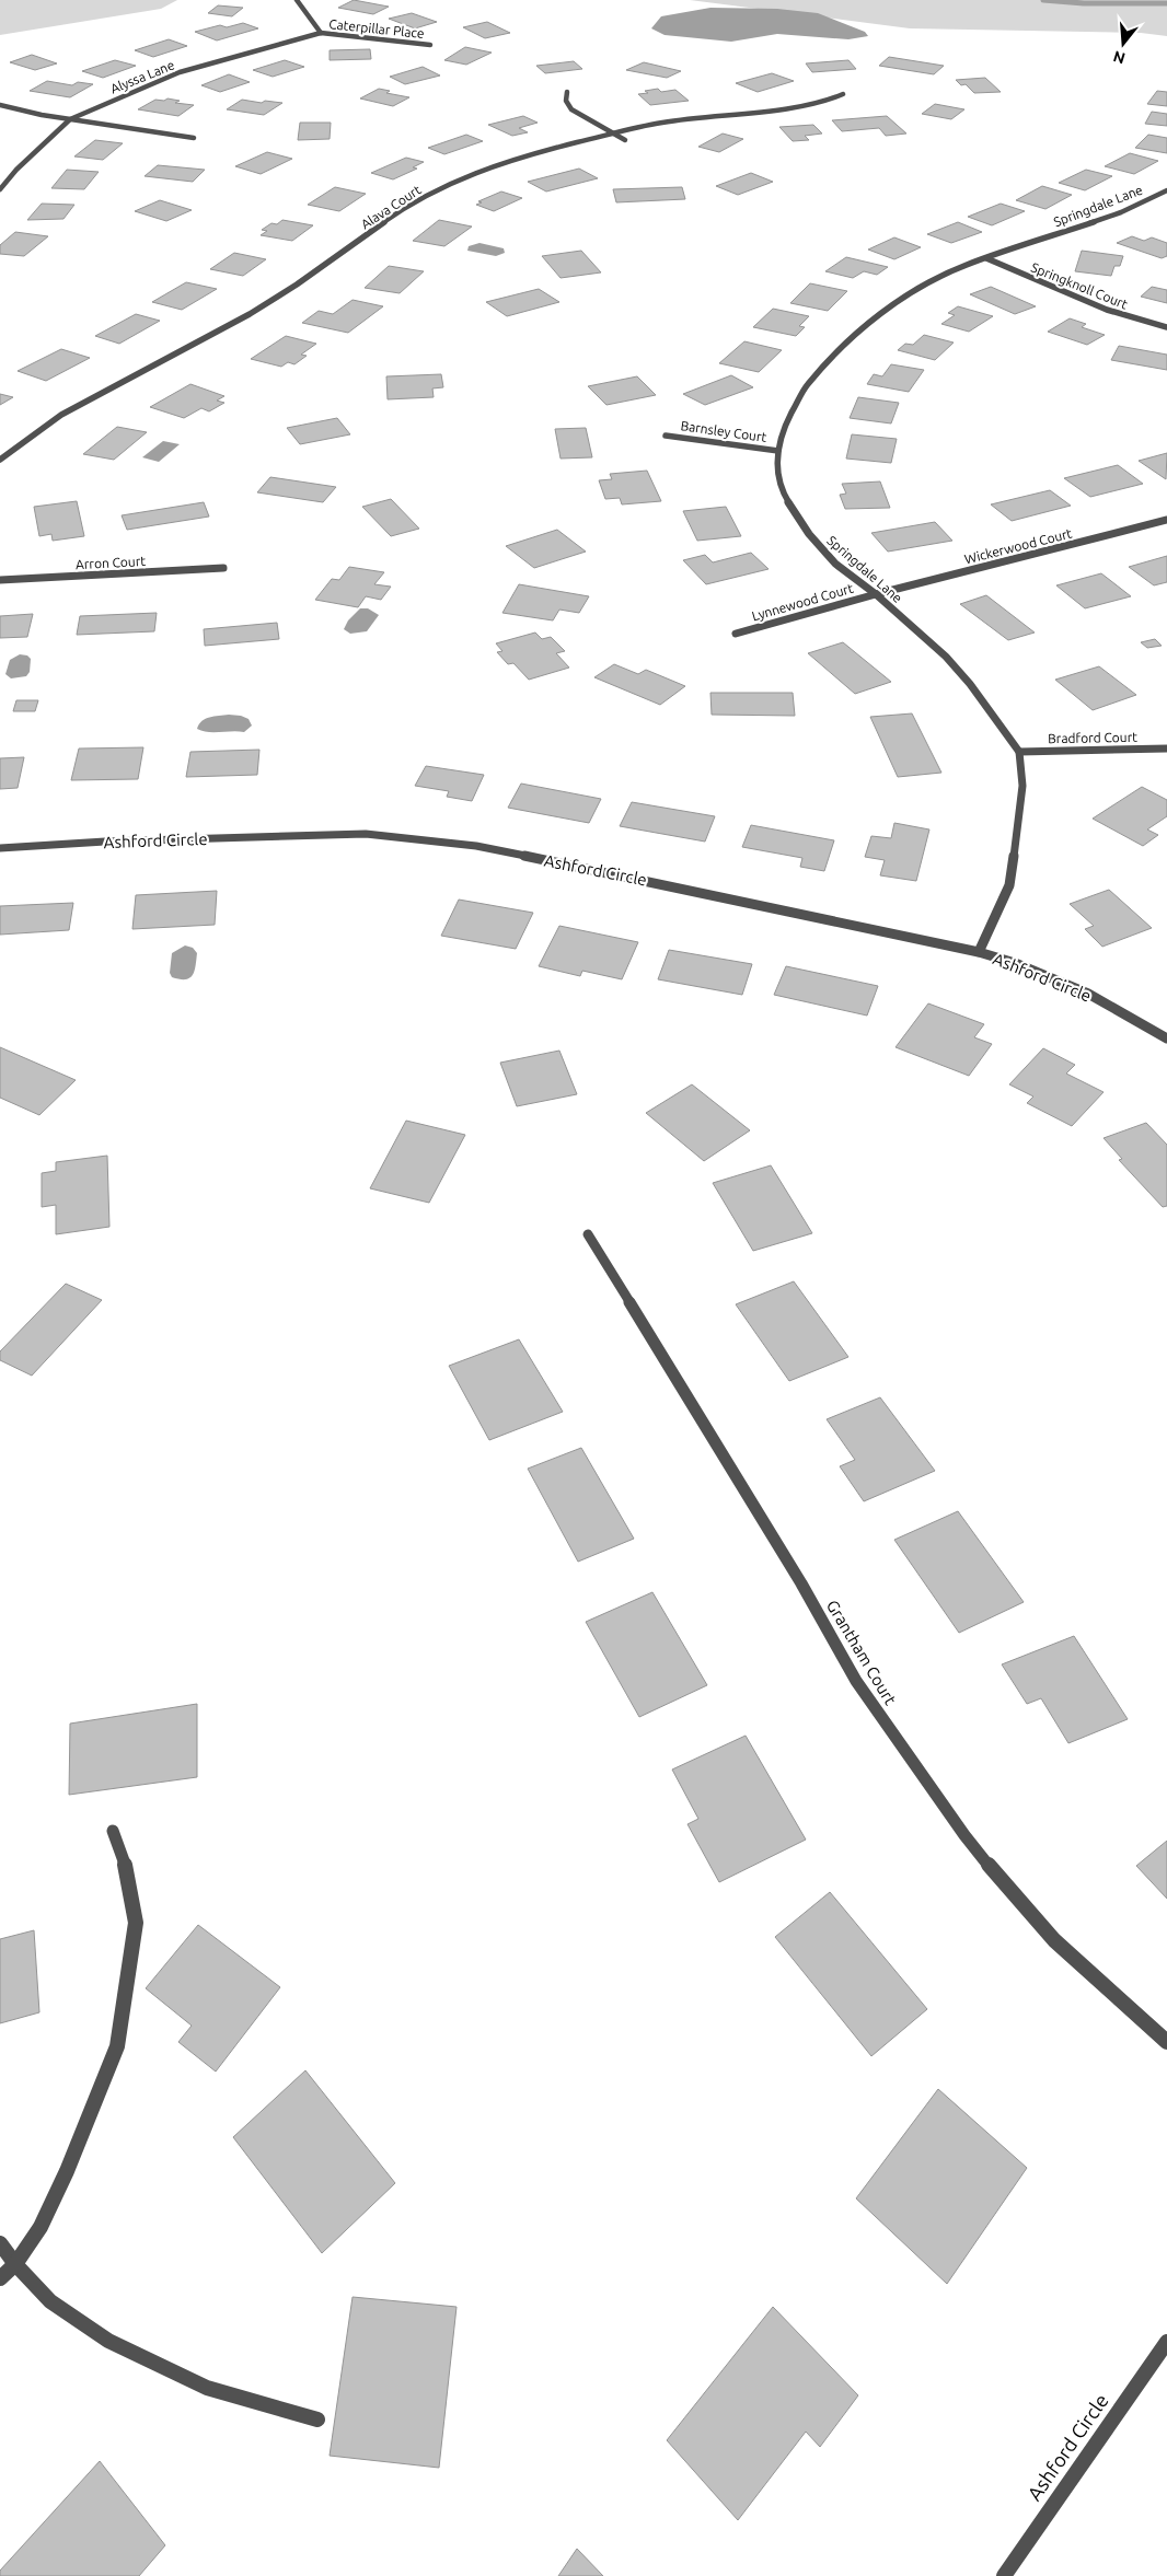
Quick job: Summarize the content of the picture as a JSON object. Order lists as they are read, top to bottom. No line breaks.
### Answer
{"streets":{"street":["Caterpillar Place","Alyssa Lane","Springdale Lane","Alava Court","Springknoll Court","Barnsley Court","Wickerwood Court","Arron Court","Lynnewood Court","Bradford Court","Ashford Circle","Grantham Court"]},"crossings":[["Caterpillar Place","Alyssa Lane"],["Springdale Lane","Springknoll Court"],["Springdale Lane","Barnsley Court"],["Springdale Lane","Wickerwood Court"],["Springdale Lane","Lynnewood Court"],["Springdale Lane","Bradford Court"],["Wickerwood Court","Lynnewood Court"]],"north":"bottom"}
